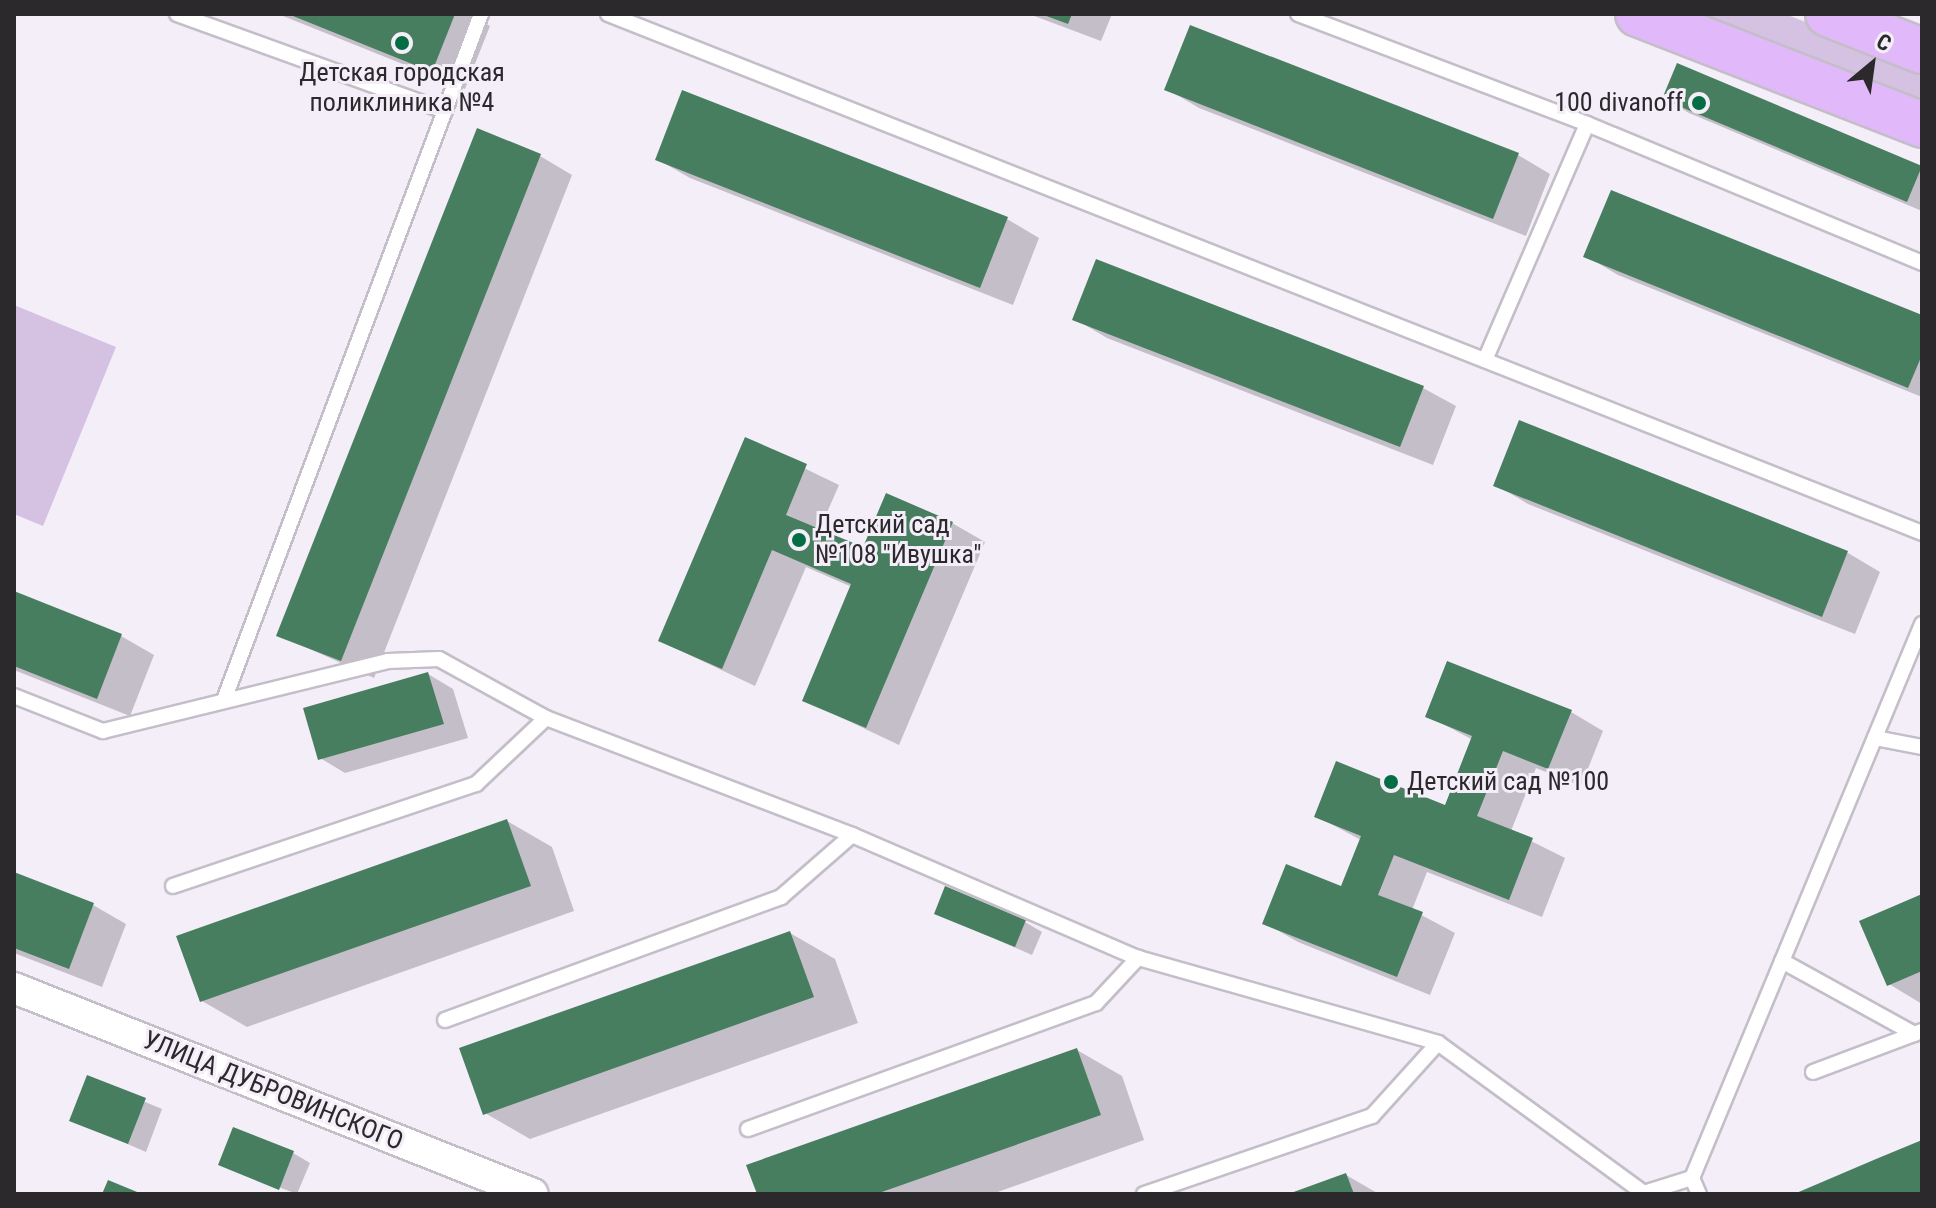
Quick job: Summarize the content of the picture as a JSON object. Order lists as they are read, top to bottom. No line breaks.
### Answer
{"streets":{"street":["УЛИЦА ДУБРОВИНСКОГО"]},"places":["Детская городская поликлиника №4","100 divanoff","Детский сад №108 \"Ивушка\"","Детский сад №100"],"north":"top right"}
